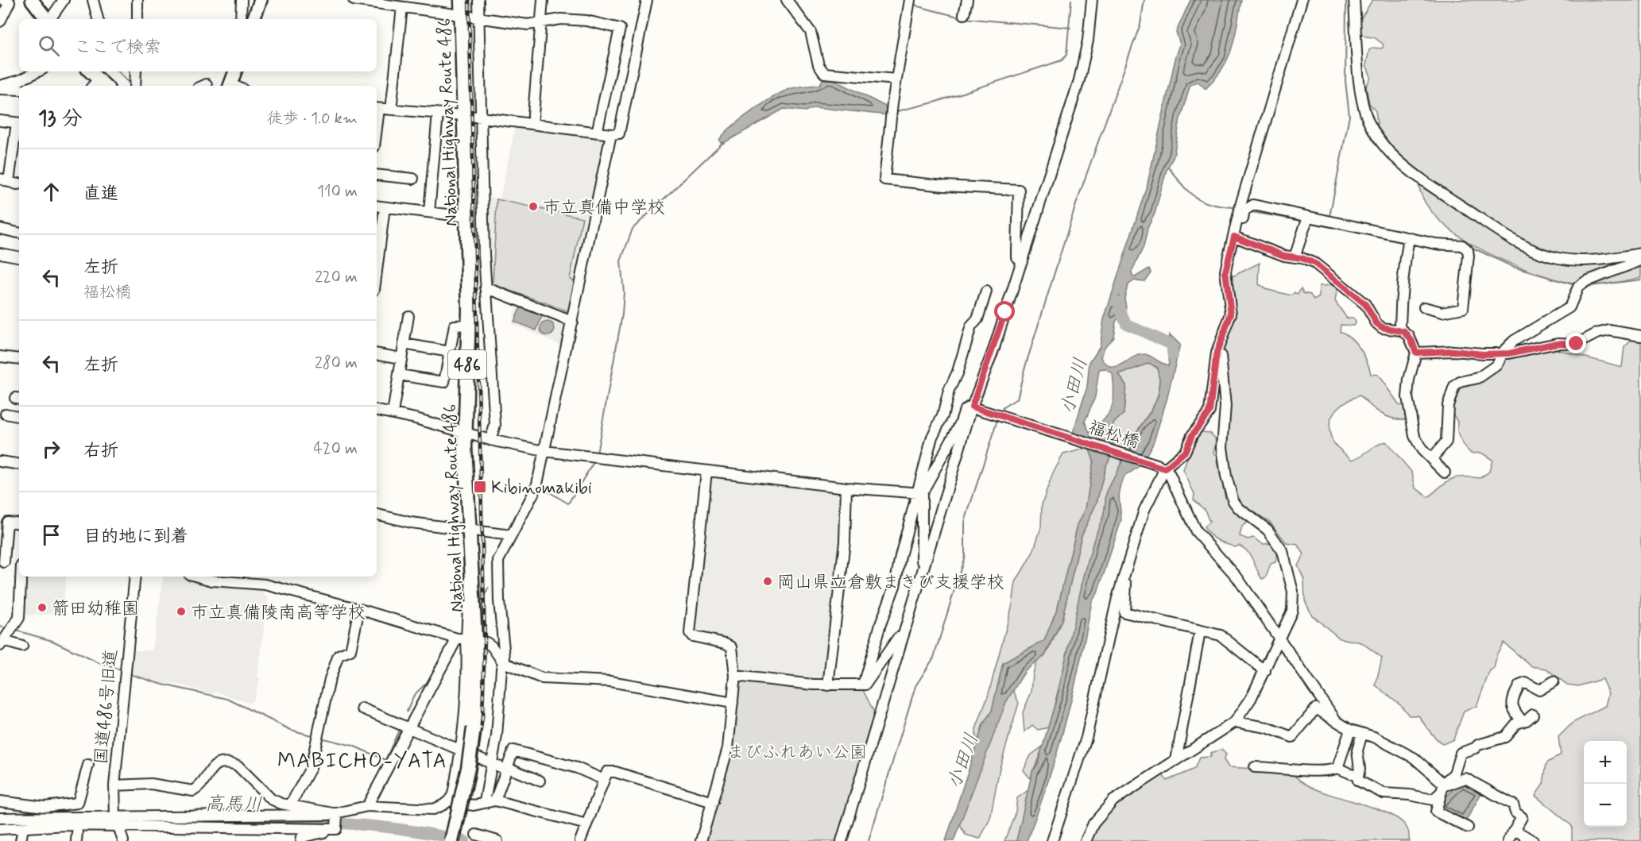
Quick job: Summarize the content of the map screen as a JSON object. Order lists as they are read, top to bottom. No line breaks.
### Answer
{"streets":{"highway":["National Highway Route 486","486"],"street":["福松橋","国道486号旧道"]},"districts":["MABICHO-YATA"],"water":["小田川","高馬川"],"parks":["まびふれあい公園"],"places":{"other":["市立真備中学校","岡山県立倉敷まきび支援学校","箭田幼稚園","市立真備陵南高等学校"],"transit":["Kibinomakibi"]},"page":{"search":"ここで検索","heading":["13 分","徒歩 · 1.0 km"],"list":[["直進","110 m"],["左折","福松橋","220 m"],["左折","280 m"],["右折","420 m"],"目的地に到着"],"map_buttons":["+","−"]}}
